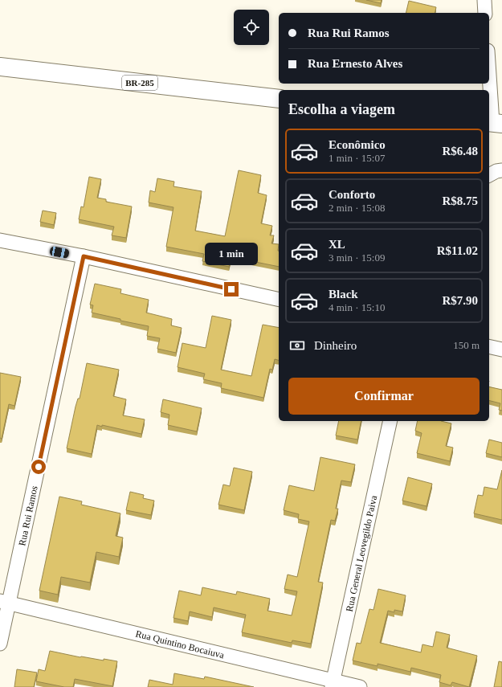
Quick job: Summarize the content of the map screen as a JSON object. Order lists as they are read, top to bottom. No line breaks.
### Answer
{"streets":{"highway":["BR-285"],"street":["Rua Rui Ramos","Rua General Leovegildo Paiva","Rua Quintino Bocaiuva"]},"crossings":[["Rua Rui Ramos","Rua Quintino Bocaiuva"],["Rua General Leovegildo Paiva","Rua Quintino Bocaiuva"]],"page":{"banner":["Rua Rui Ramos","Rua Ernesto Alves"],"heading":"Escolha a viagem","list":[{"name":"Econômico","note":"1 min · 15:07","value":"R$6.48"},{"name":"Conforto","note":"2 min · 15:08","value":"R$8.75"},{"name":"XL","note":"3 min · 15:09","value":"R$11.02"},{"name":"Black","note":"4 min · 15:10","value":"R$7.90"}],"bubble":"1 min","pay":["Dinheiro","150 m"],"buttons":"Confirmar"}}
